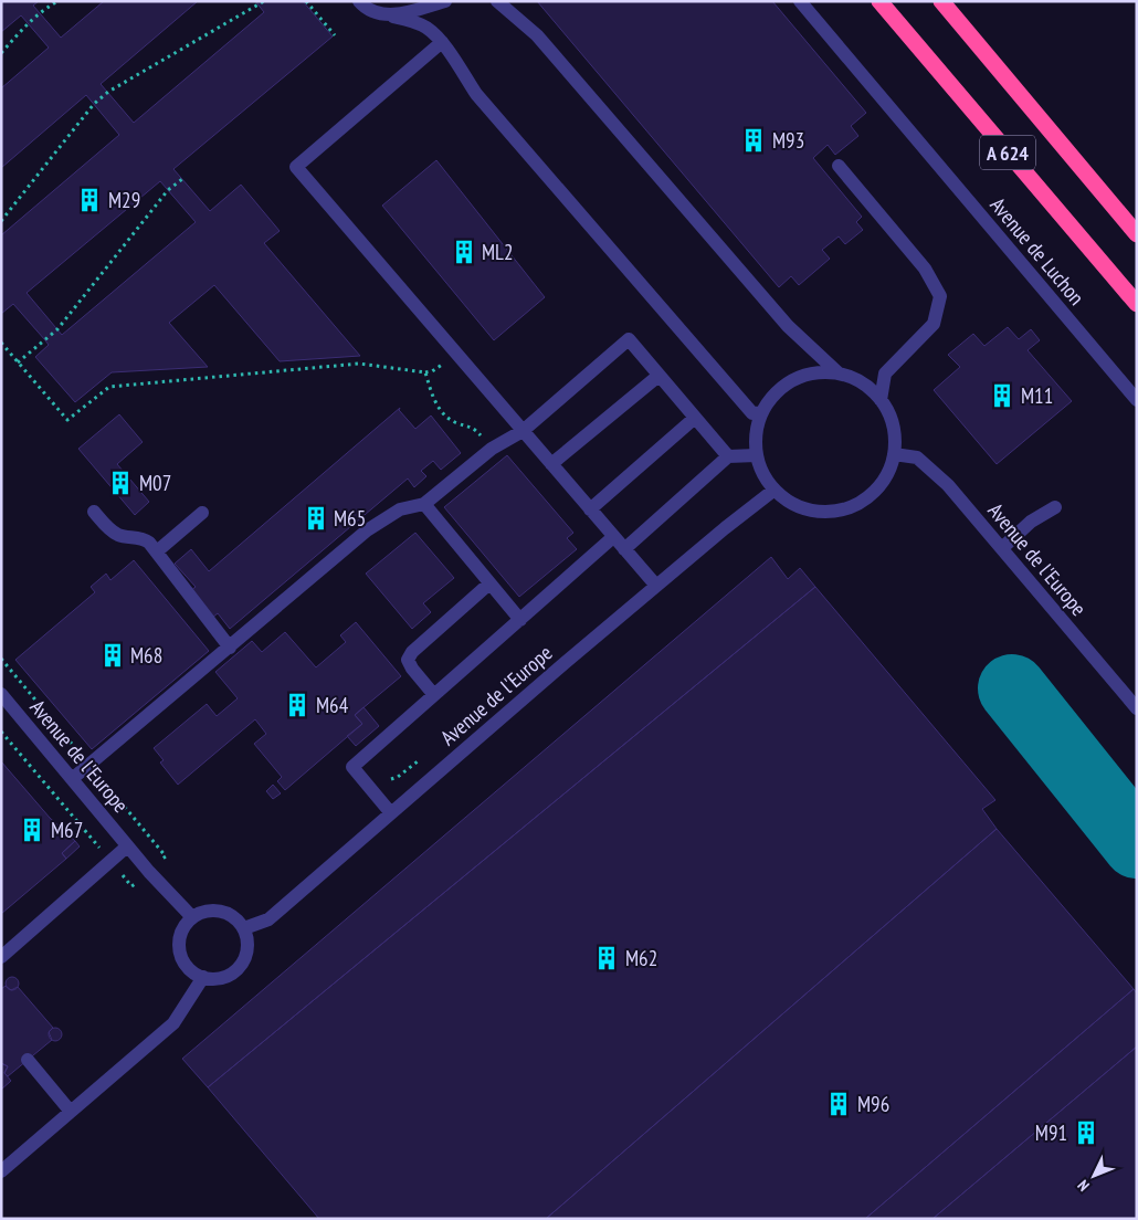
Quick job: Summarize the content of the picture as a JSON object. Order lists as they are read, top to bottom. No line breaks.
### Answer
{"streets":{"highway":["A 624"],"lane":["Avenue de Luchon","Avenue de l'Europe"]},"places":{"building":["M93","M29","ML2","M11","M07","M65","M68","M64","M67","M62","M96","M91"]},"north":"bottom left"}
